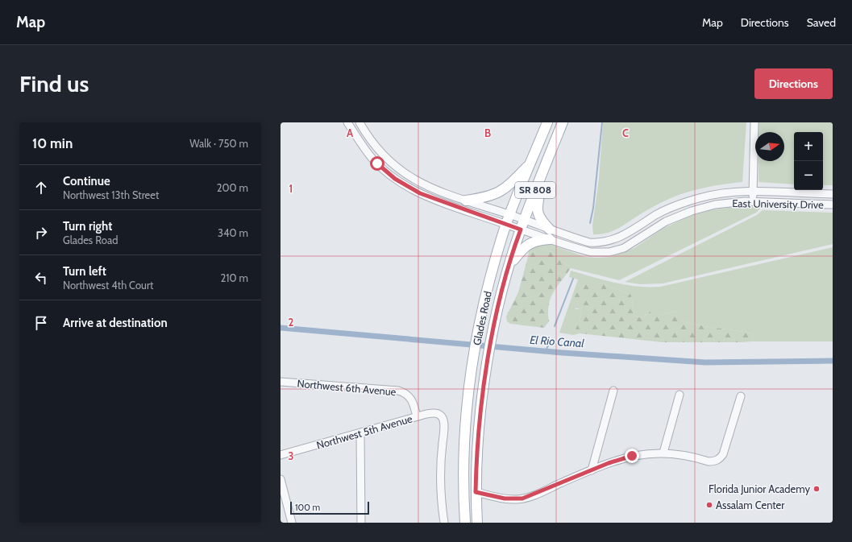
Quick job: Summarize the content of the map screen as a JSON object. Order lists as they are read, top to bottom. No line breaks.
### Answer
{"streets":{"main road":["SR 808","Glades Road"],"street":["East University Drive","Northwest 6th Avenue","Northwest 5th Avenue"]},"crossings":[["East University Drive","Glades Road"],["Northwest 6th Avenue","Northwest 5th Avenue"]],"water":["El Rio Canal"],"places":["Florida Junior Academy","Assalam Center"],"scale_bar":"100 m","north":"right","page":{"header":"Map","nav":["Map","Directions","Saved"],"buttons":"Directions","title":"Find us","heading":["10 min","Walk · 750 m"],"map_buttons":["+","−"],"list":[["Continue","Northwest 13th Street","200 m"],["Turn right","Glades Road","340 m"],["Turn left","Northwest 4th Court","210 m"],"Arrive at destination"],"scale":"100 m"},"grid":{"columns":["A","B","C"],"rows":["1","2","3"]}}
